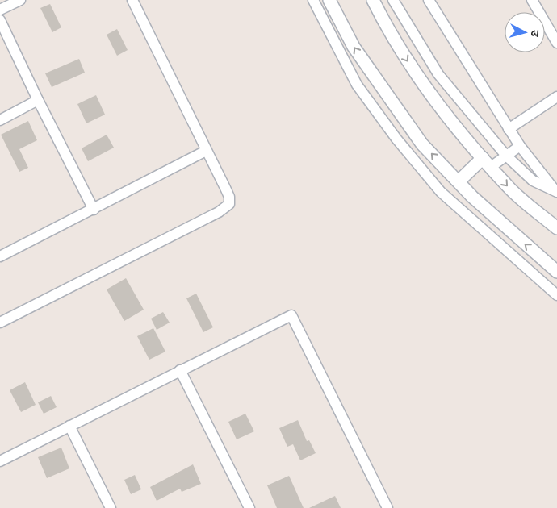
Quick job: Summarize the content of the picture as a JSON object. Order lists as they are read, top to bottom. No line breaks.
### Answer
{"north":"right"}
